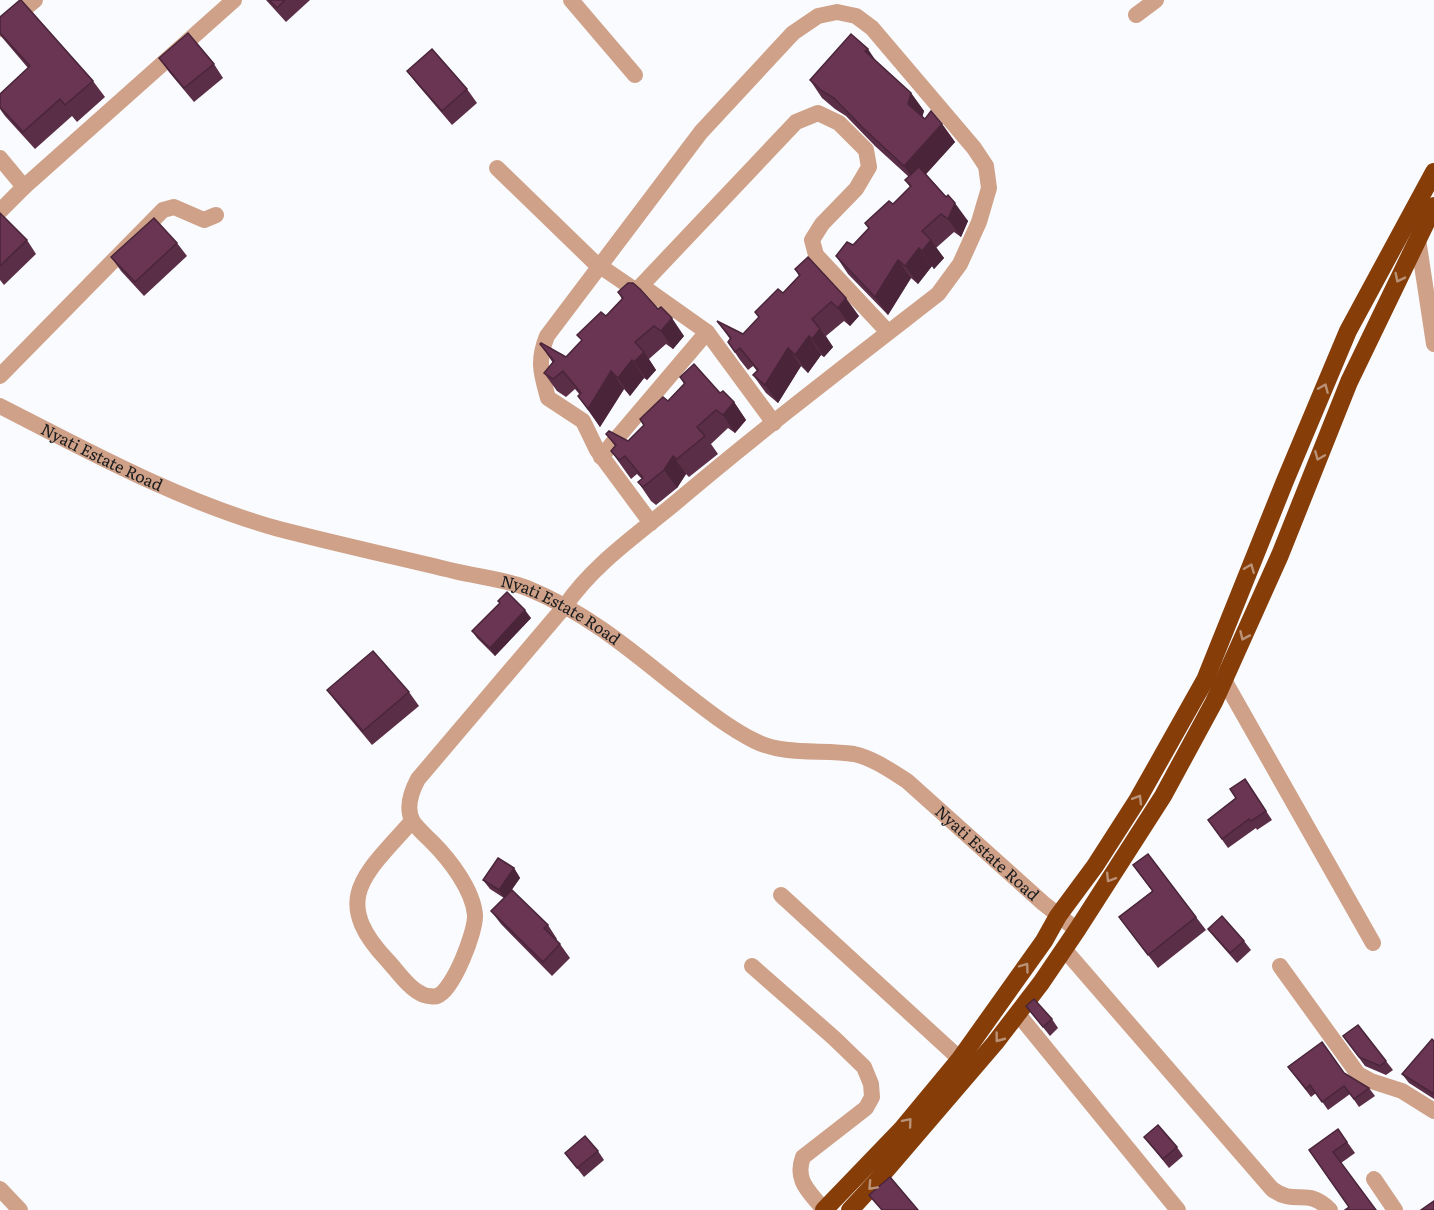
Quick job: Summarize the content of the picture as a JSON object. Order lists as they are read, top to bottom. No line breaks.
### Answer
{"streets":{"street":["Nyati Estate Road"]}}
